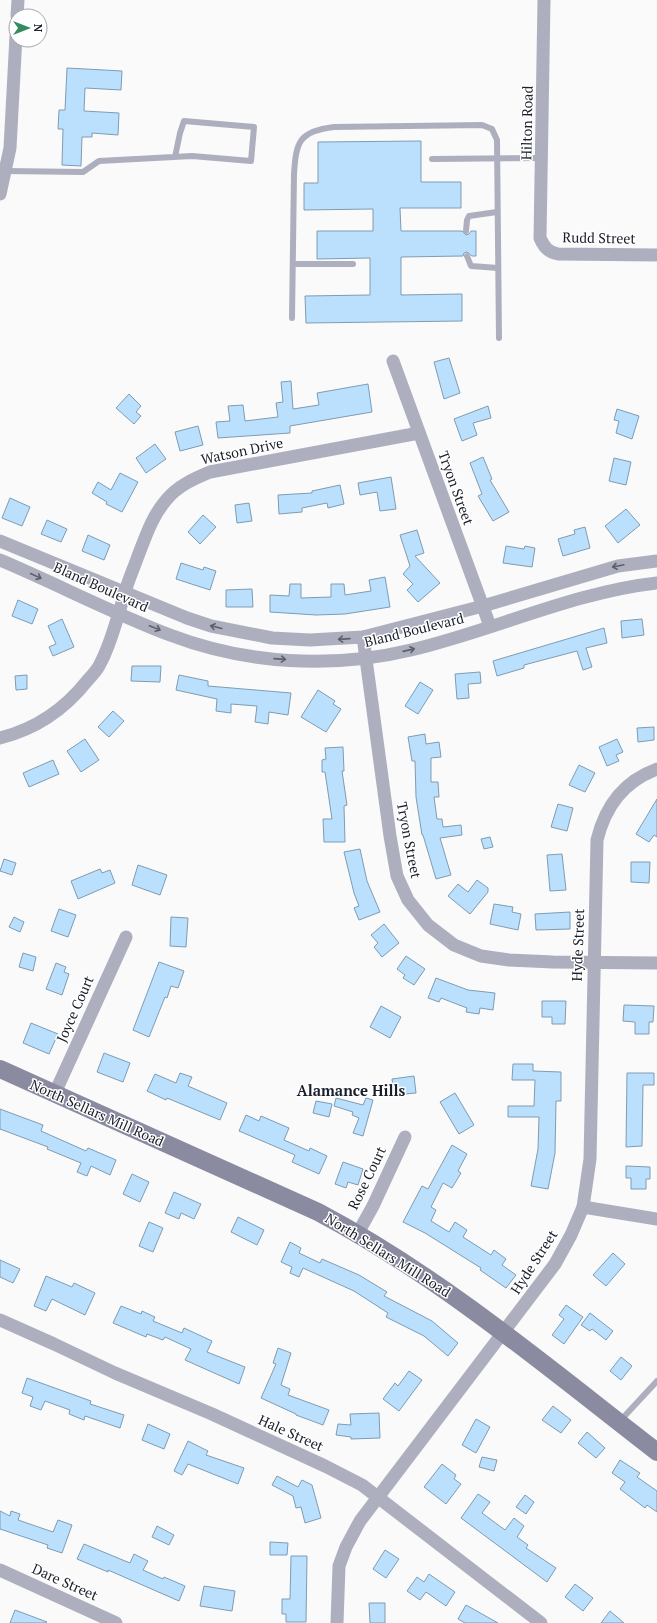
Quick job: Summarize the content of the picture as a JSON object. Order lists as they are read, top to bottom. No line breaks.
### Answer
{"streets":{"street":["Hilton Road","Rudd Street","Watson Drive","Tryon Street","Bland Boulevard","Hyde Street","Joyce Court","North Sellars Mill Road","Rose Court","Hale Street","Dare Street"]},"crossings":[["Hilton Road","Rudd Street"],["Watson Drive","Tryon Street"],["Watson Drive","Bland Boulevard"],["Tryon Street","Bland Boulevard"],["Tryon Street","Hyde Street"],["Hyde Street","North Sellars Mill Road"],["Hyde Street","Hale Street"],["Joyce Court","North Sellars Mill Road"],["North Sellars Mill Road","Rose Court"]],"districts":["Alamance Hills"],"north":"right"}
